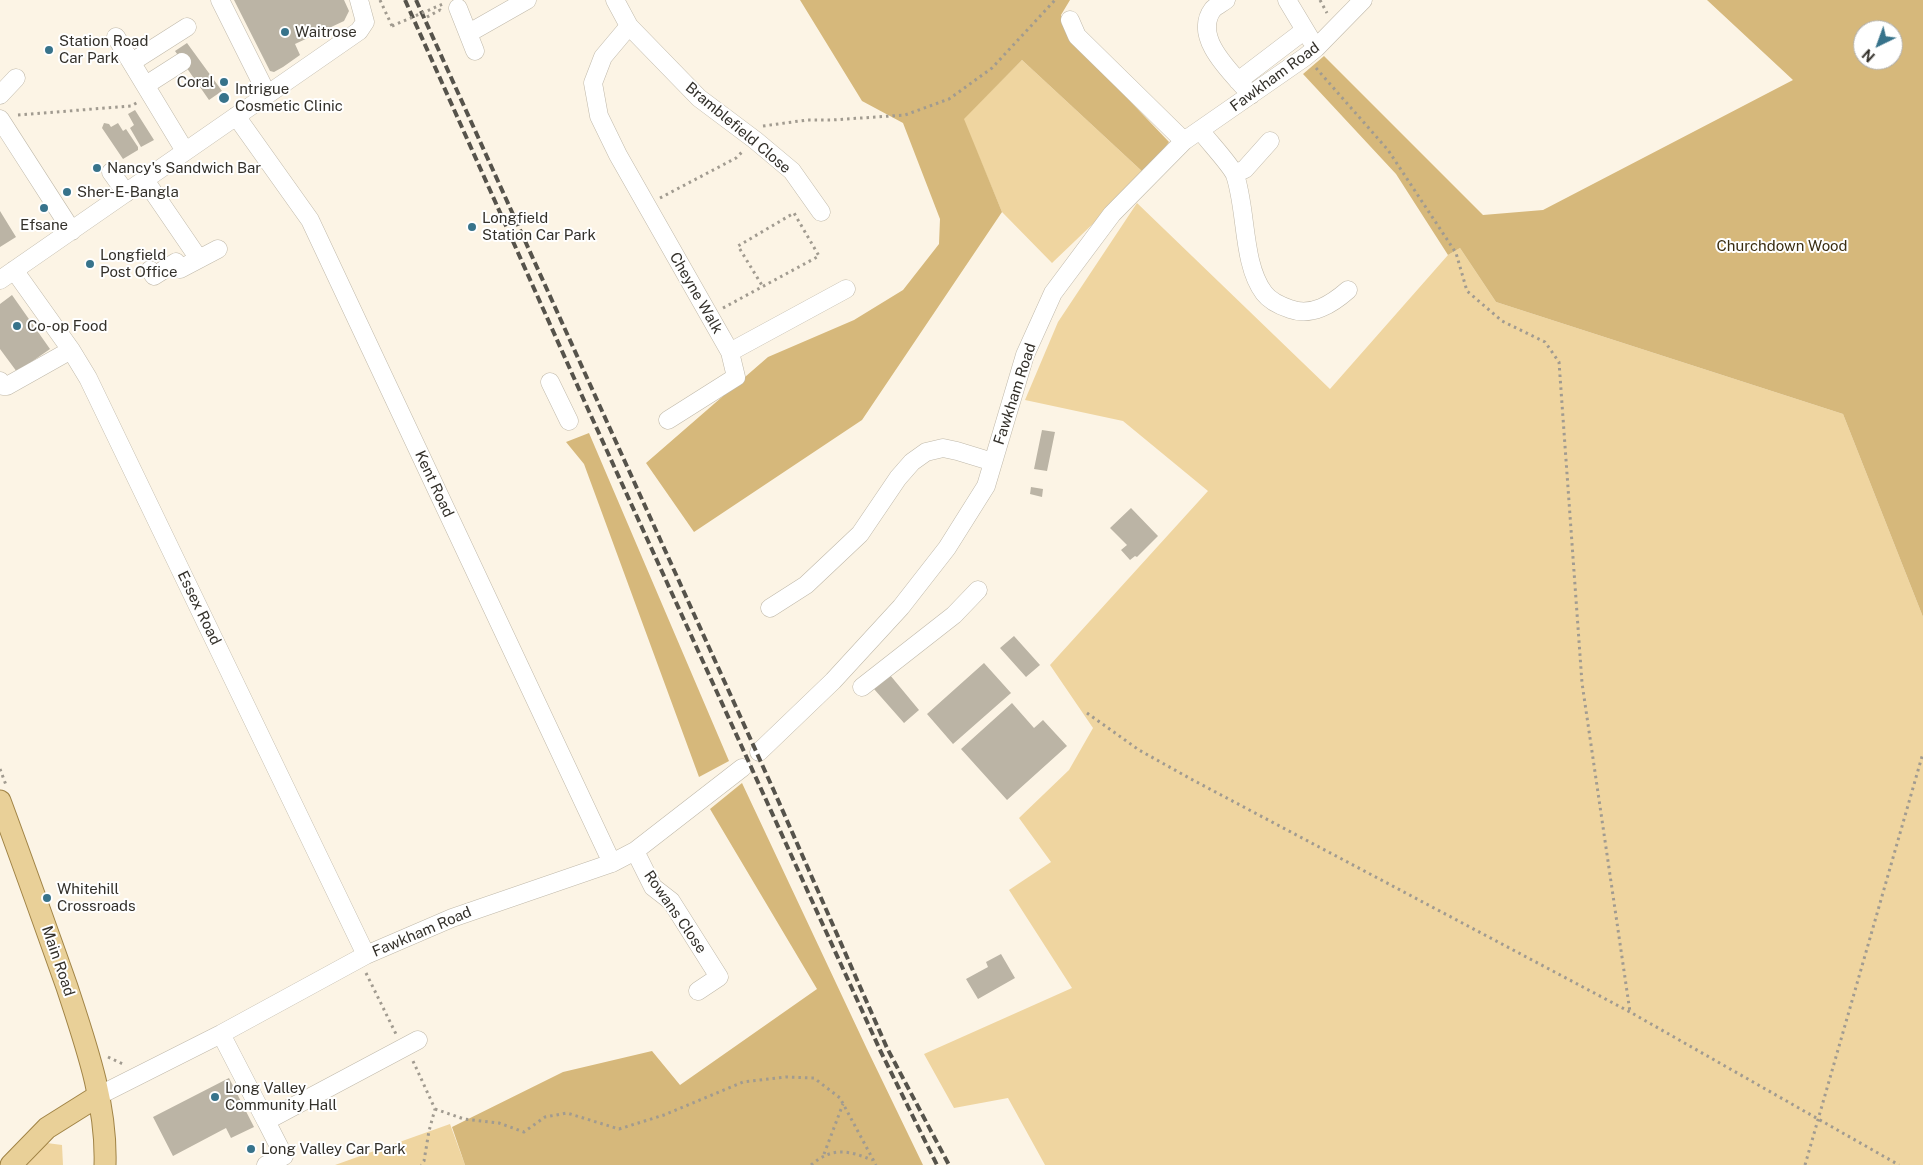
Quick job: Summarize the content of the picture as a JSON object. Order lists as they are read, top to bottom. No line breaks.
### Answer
{"streets":{"main road":["Main Road"],"street":["Fawkham Road","Bramblefield Close","Cheyne Walk","Kent Road","Essex Road","Rowans Close"]},"crossings":[["Fawkham Road","Kent Road"],["Fawkham Road","Essex Road"],["Fawkham Road","Rowans Close"],["Fawkham Road","Main Road"],["Bramblefield Close","Cheyne Walk"]],"parks":["Churchdown Wood"],"places":["Waitrose","Station Road Car Park","Coral","Intrigue Cosmetic Clinic","Nancy's Sandwich Bar","Sher-E-Bangla","Efsane","Longfield Station Car Park","Longfield Post Office","Co-op Food","Whitehill Crossroads","Long Valley Community Hall","Long Valley Car Park"],"north":"bottom left"}
